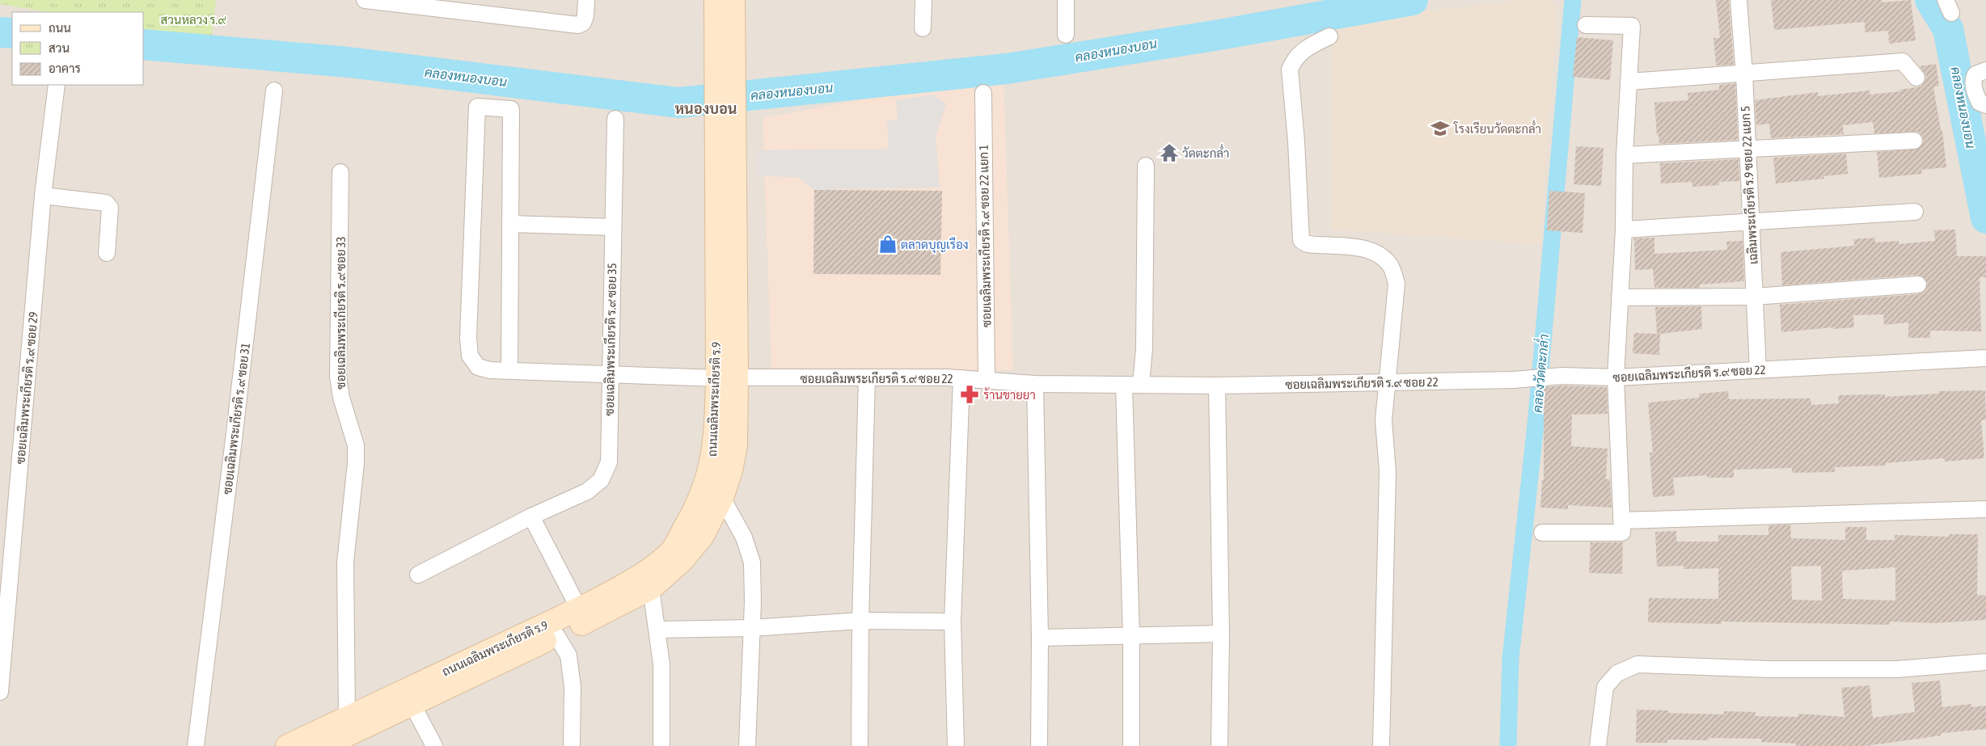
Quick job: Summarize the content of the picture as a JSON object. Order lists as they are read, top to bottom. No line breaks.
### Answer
{"streets":{"main road":["ถนนเฉลิมพระเกียรติ ร.9"],"street":["เฉลิมพระเกียรติ ร.9 ซอย 22 แยก 5","ซอยเฉลิมพระเกียรติ ร.๙ ซอย 22 แยก 1","ซอยเฉลิมพระเกียรติ ร.๙ ซอย 33","ซอยเฉลิมพระเกียรติ ร.๙ ซอย 35","ซอยเฉลิมพระเกียรติ ร.๙ ซอย 22","ซอยเฉลิมพระเกียรติ ร.๙ ซอย 29","ซอยเฉลิมพระเกียรติ ร.๙ ซอย 31"]},"crossings":[["เฉลิมพระเกียรติ ร.9 ซอย 22 แยก 5","ซอยเฉลิมพระเกียรติ ร.๙ ซอย 22"],["ซอยเฉลิมพระเกียรติ ร.๙ ซอย 22 แยก 1","ซอยเฉลิมพระเกียรติ ร.๙ ซอย 22"],["ซอยเฉลิมพระเกียรติ ร.๙ ซอย 33","ถนนเฉลิมพระเกียรติ ร.9"],["ซอยเฉลิมพระเกียรติ ร.๙ ซอย 35","ซอยเฉลิมพระเกียรติ ร.๙ ซอย 22"],["ซอยเฉลิมพระเกียรติ ร.๙ ซอย 22","ถนนเฉลิมพระเกียรติ ร.9"]],"districts":["หนองบอน"],"water":["คลองหนองบอน","คลองวัดตะกล่ำ"],"parks":["สวนหลวง ร.๙"],"places":{"school or university":["โรงเรียนวัดตะกล่ำ"],"temple":["วัดตะกล่ำ"],"shop":["ตลาดบุญเรือง"],"pharmacy":["ร้านขายยา"]},"legend":["ถนน","สวน","อาคาร"]}
